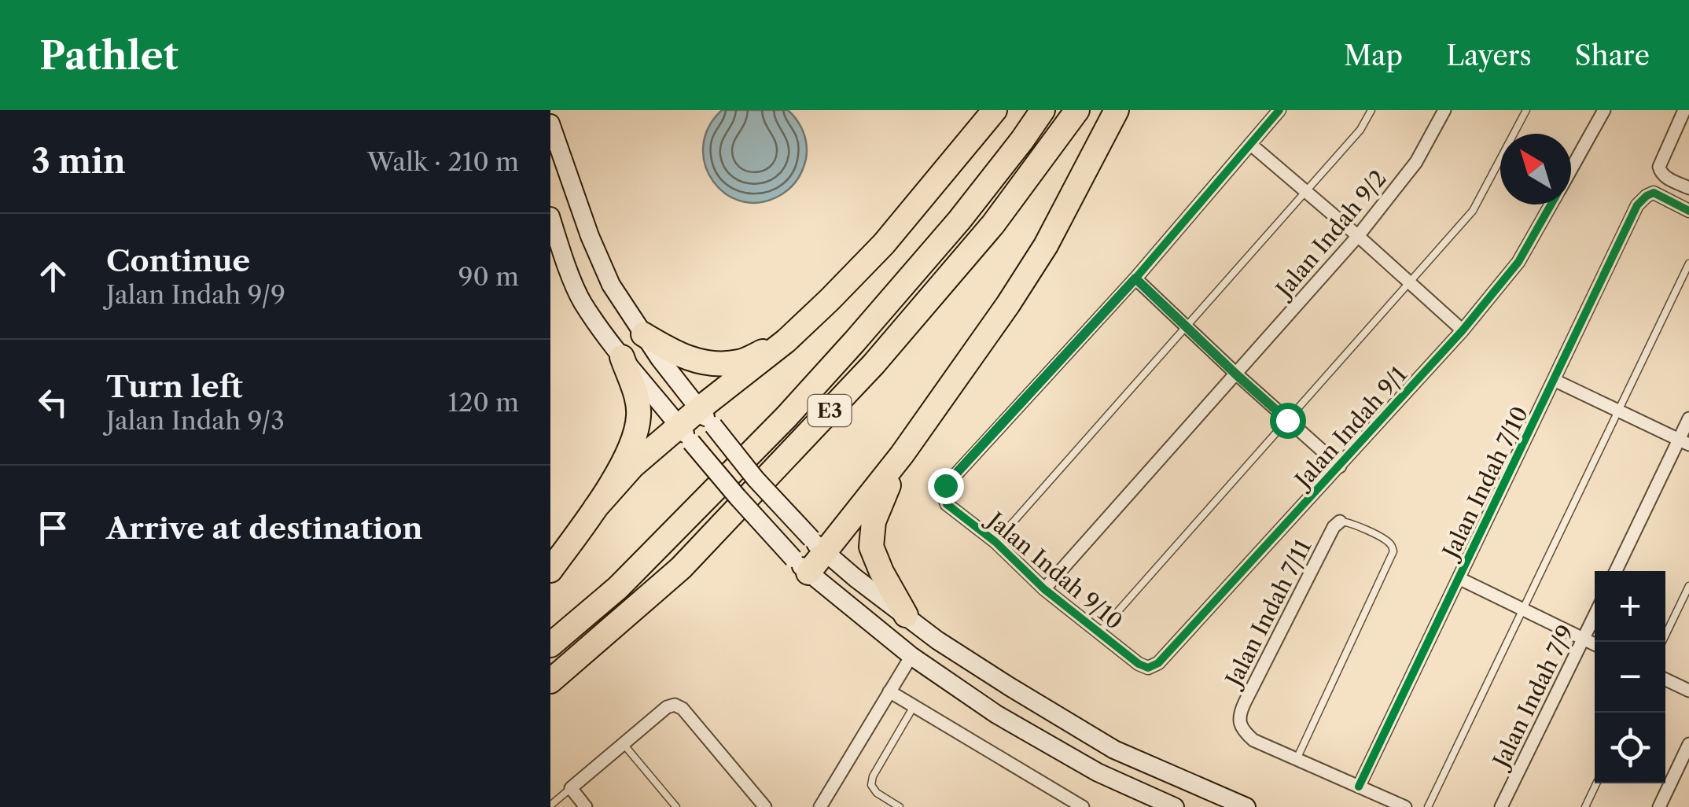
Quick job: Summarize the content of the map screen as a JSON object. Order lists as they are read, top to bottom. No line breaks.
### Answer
{"streets":{"highway":["E3"],"street":["Jalan Indah 9/2","Jalan Indah 9/1","Jalan Indah 7/10","Jalan Indah 9/10","Jalan Indah 7/11","Jalan Indah 7/9"]},"crossings":[["Jalan Indah 9/2","Jalan Indah 9/10"],["Jalan Indah 9/1","Jalan Indah 9/10"]],"north":"top left","page":{"header":"Pathlet","nav":["Map","Layers","Share"],"heading":["3 min","Walk · 210 m"],"list":[["Continue","Jalan Indah 9/9","90 m"],["Turn left","Jalan Indah 9/3","120 m"],"Arrive at destination"],"map_buttons":["+","−"]}}
